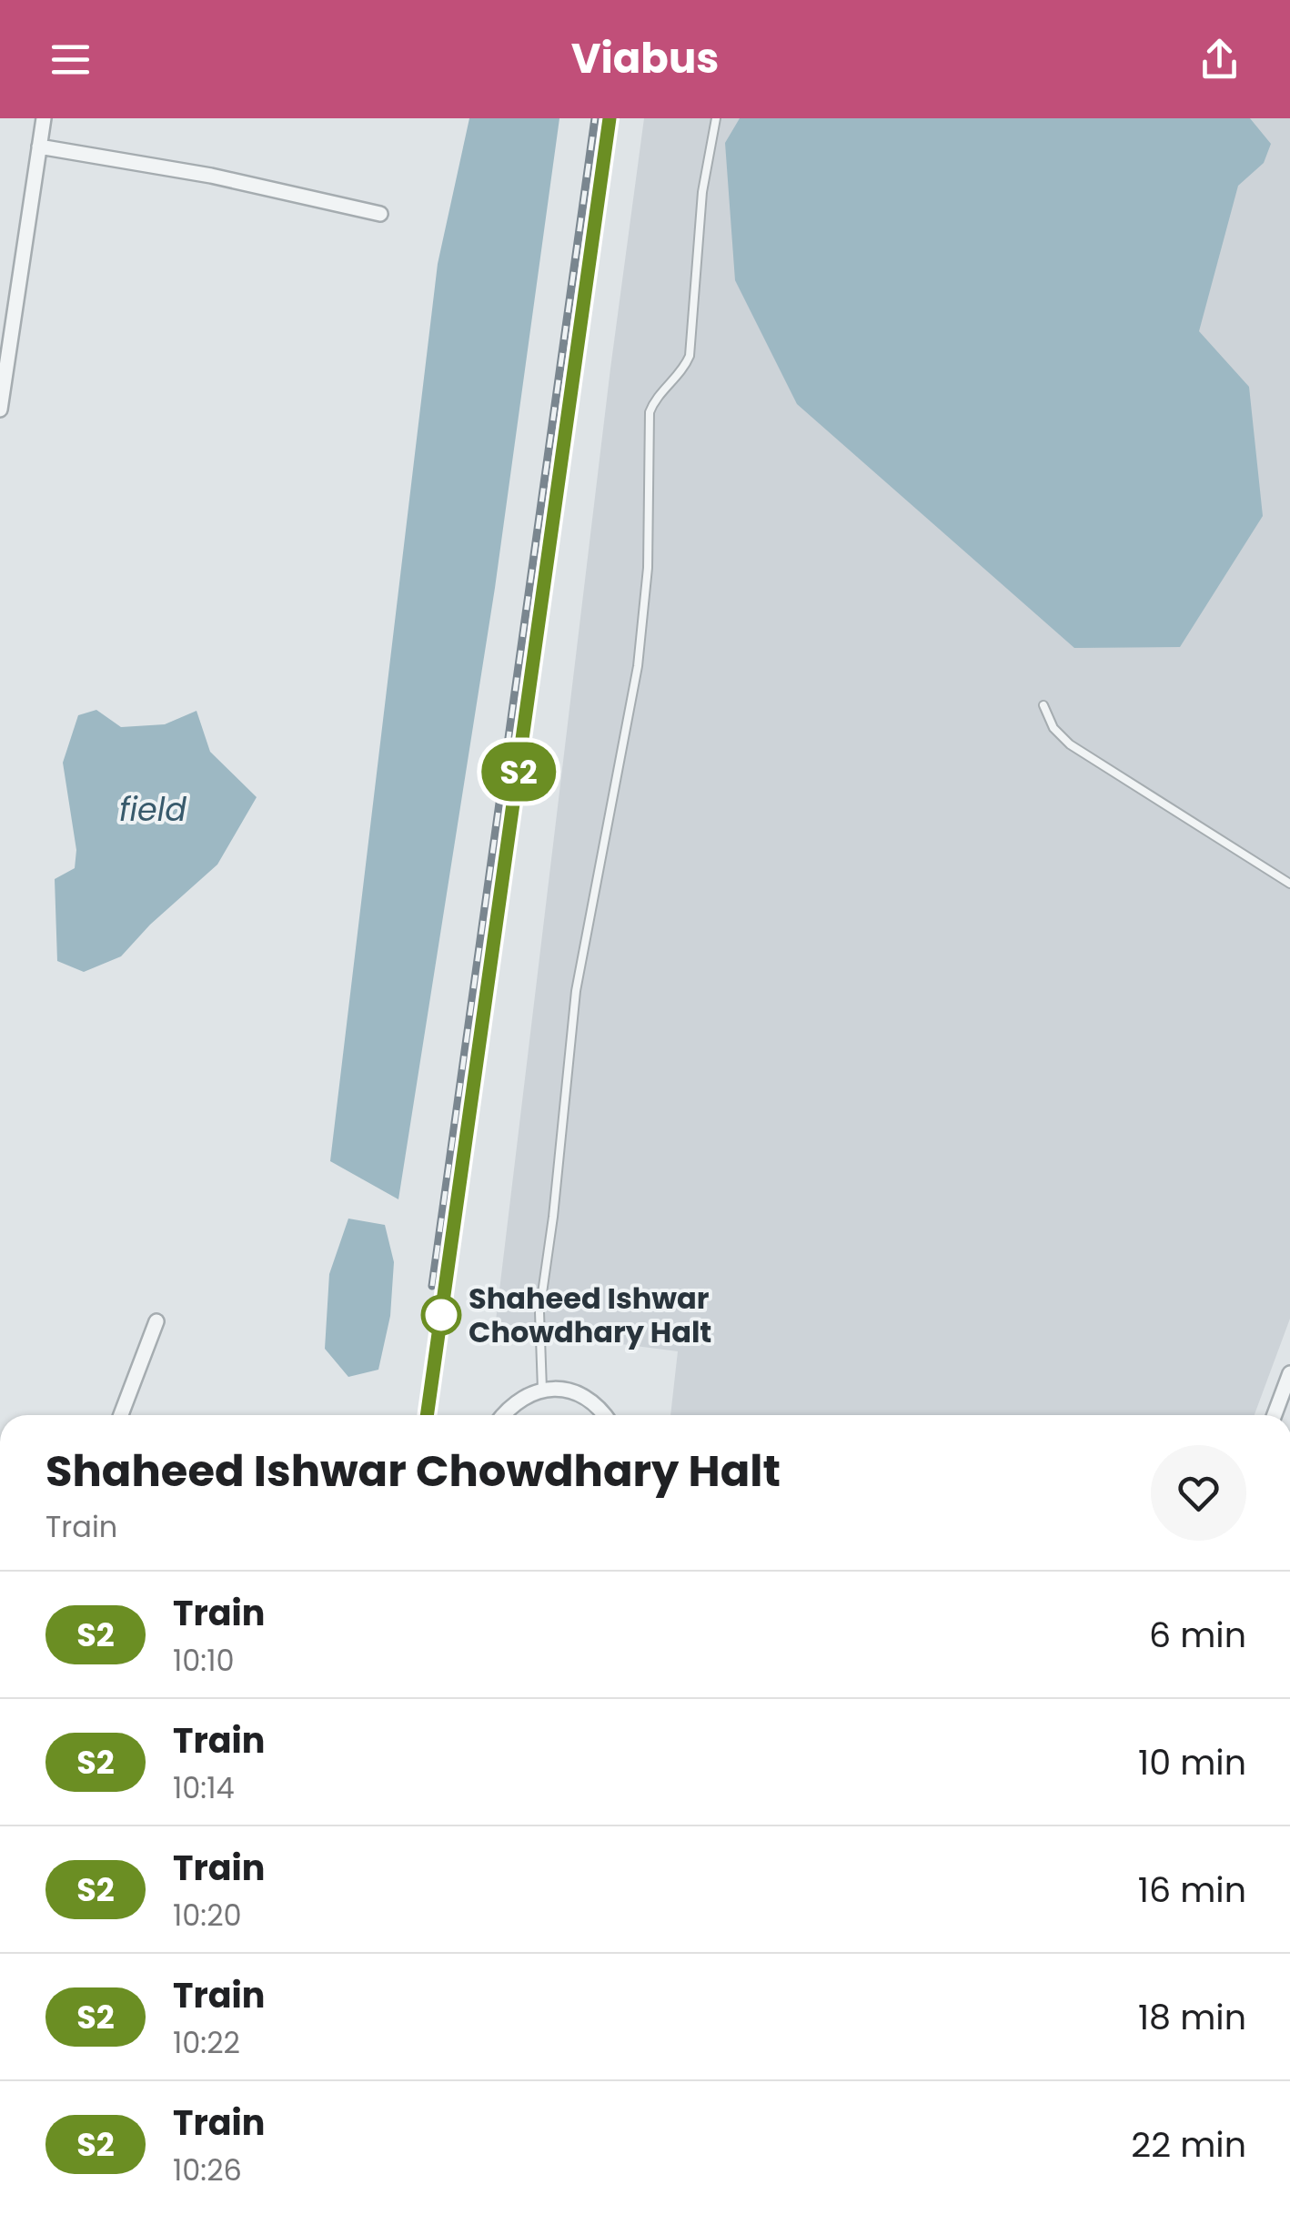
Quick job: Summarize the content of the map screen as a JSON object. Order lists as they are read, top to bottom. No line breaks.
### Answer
{"water":["field"],"places":["Shaheed Ishwar Chowdhary Halt"],"page":{"header":"Viabus","on_map":"S2","heading":["Shaheed Ishwar Chowdhary Halt","Train"],"list":[{"mark":"S2","name":"Train","note":"10:10","value":"6 min"},{"mark":"S2","name":"Train","note":"10:14","value":"10 min"},{"mark":"S2","name":"Train","note":"10:20","value":"16 min"},{"mark":"S2","name":"Train","note":"10:22","value":"18 min"},{"mark":"S2","name":"Train","note":"10:26","value":"22 min"}]}}
